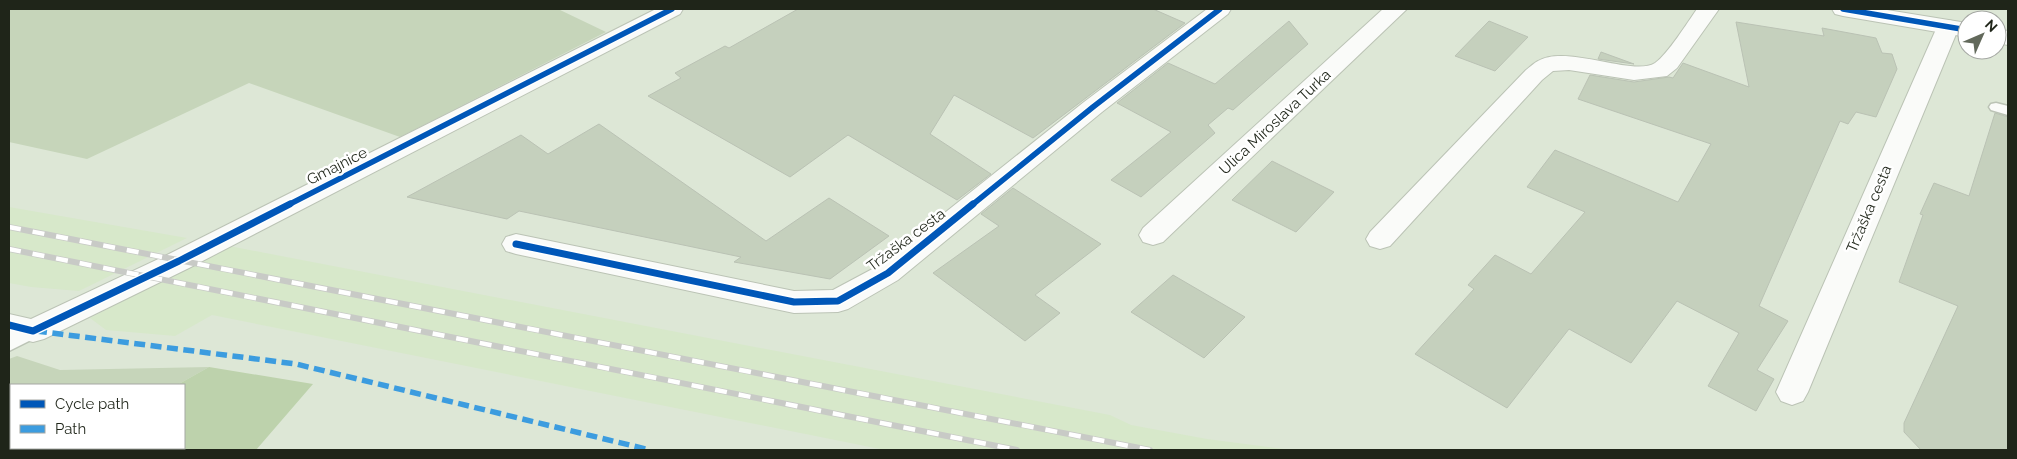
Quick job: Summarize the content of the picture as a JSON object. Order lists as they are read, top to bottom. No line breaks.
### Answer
{"streets":{"street":["Ulica Miroslava Turka","Gmajnice","Tržaška cesta"]},"legend":["Cycle path","Path"],"north":"top right"}
